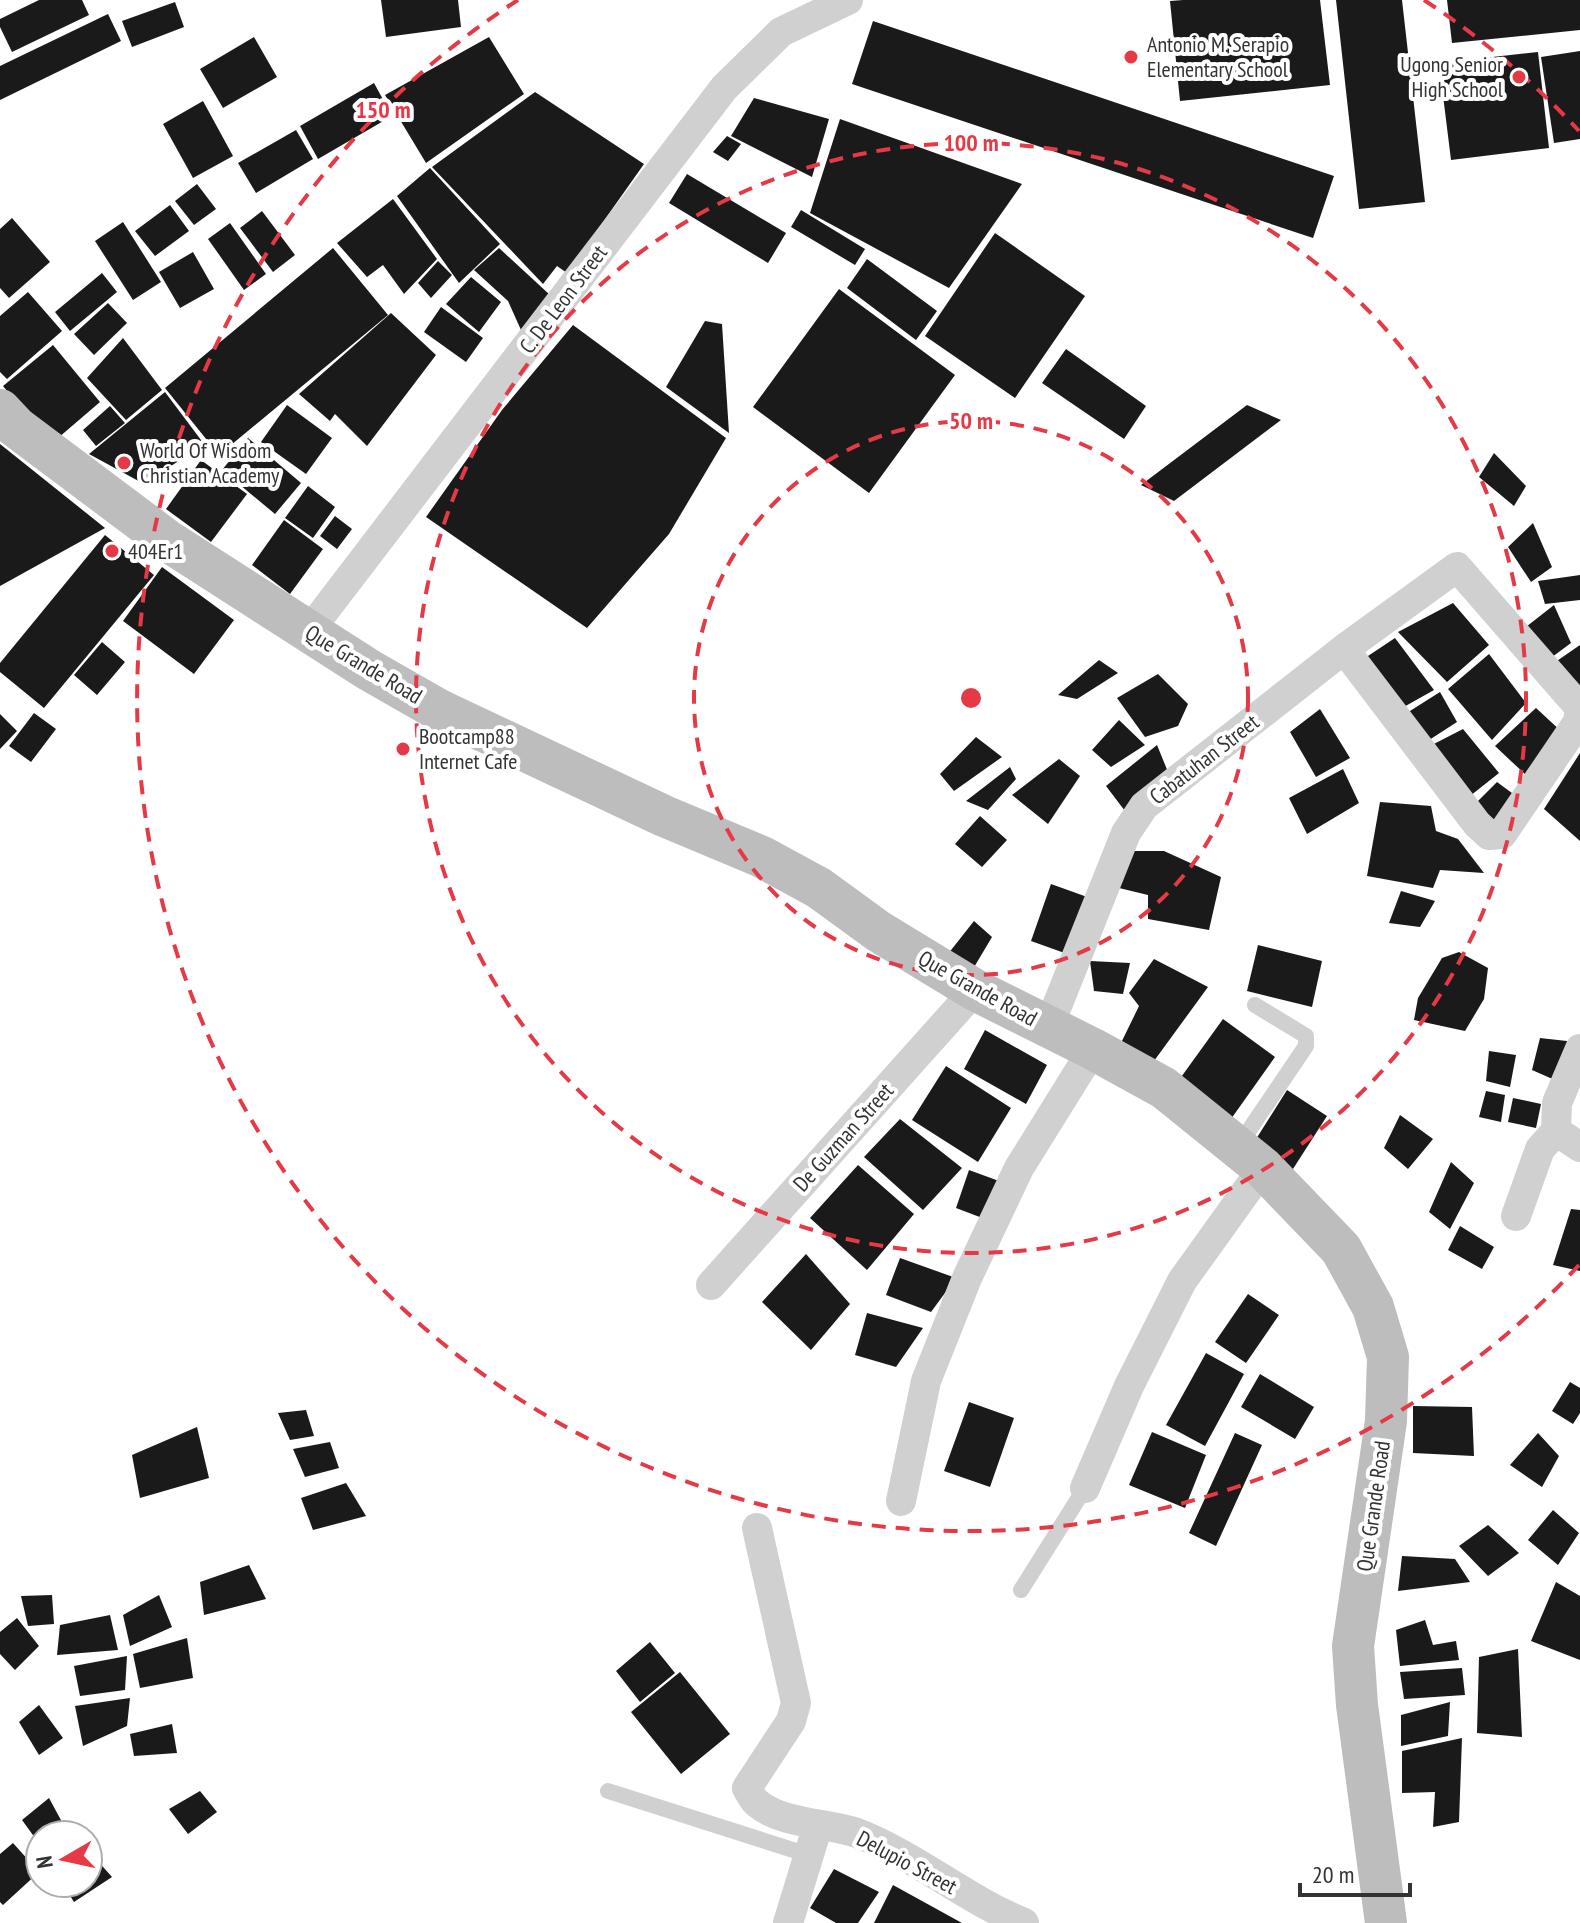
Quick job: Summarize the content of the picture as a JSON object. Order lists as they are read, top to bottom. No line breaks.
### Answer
{"streets":{"main road":["Que Grande Road"],"street":["C. De Leon Street","Cabatuhan Street","De Guzman Street","Delupio Street"]},"crossings":[["C. De Leon Street","Que Grande Road"],["Que Grande Road","Cabatuhan Street"],["Que Grande Road","De Guzman Street"]],"places":["Antonio M. Serapio Elementary School","Ugong Senior High School","World Of Wisdom Christian Academy","404Er1","Bootcamp88 Internet Cafe"],"scale_bar":"20 m","north":"left","rings":["150 m","100 m","50 m"]}
